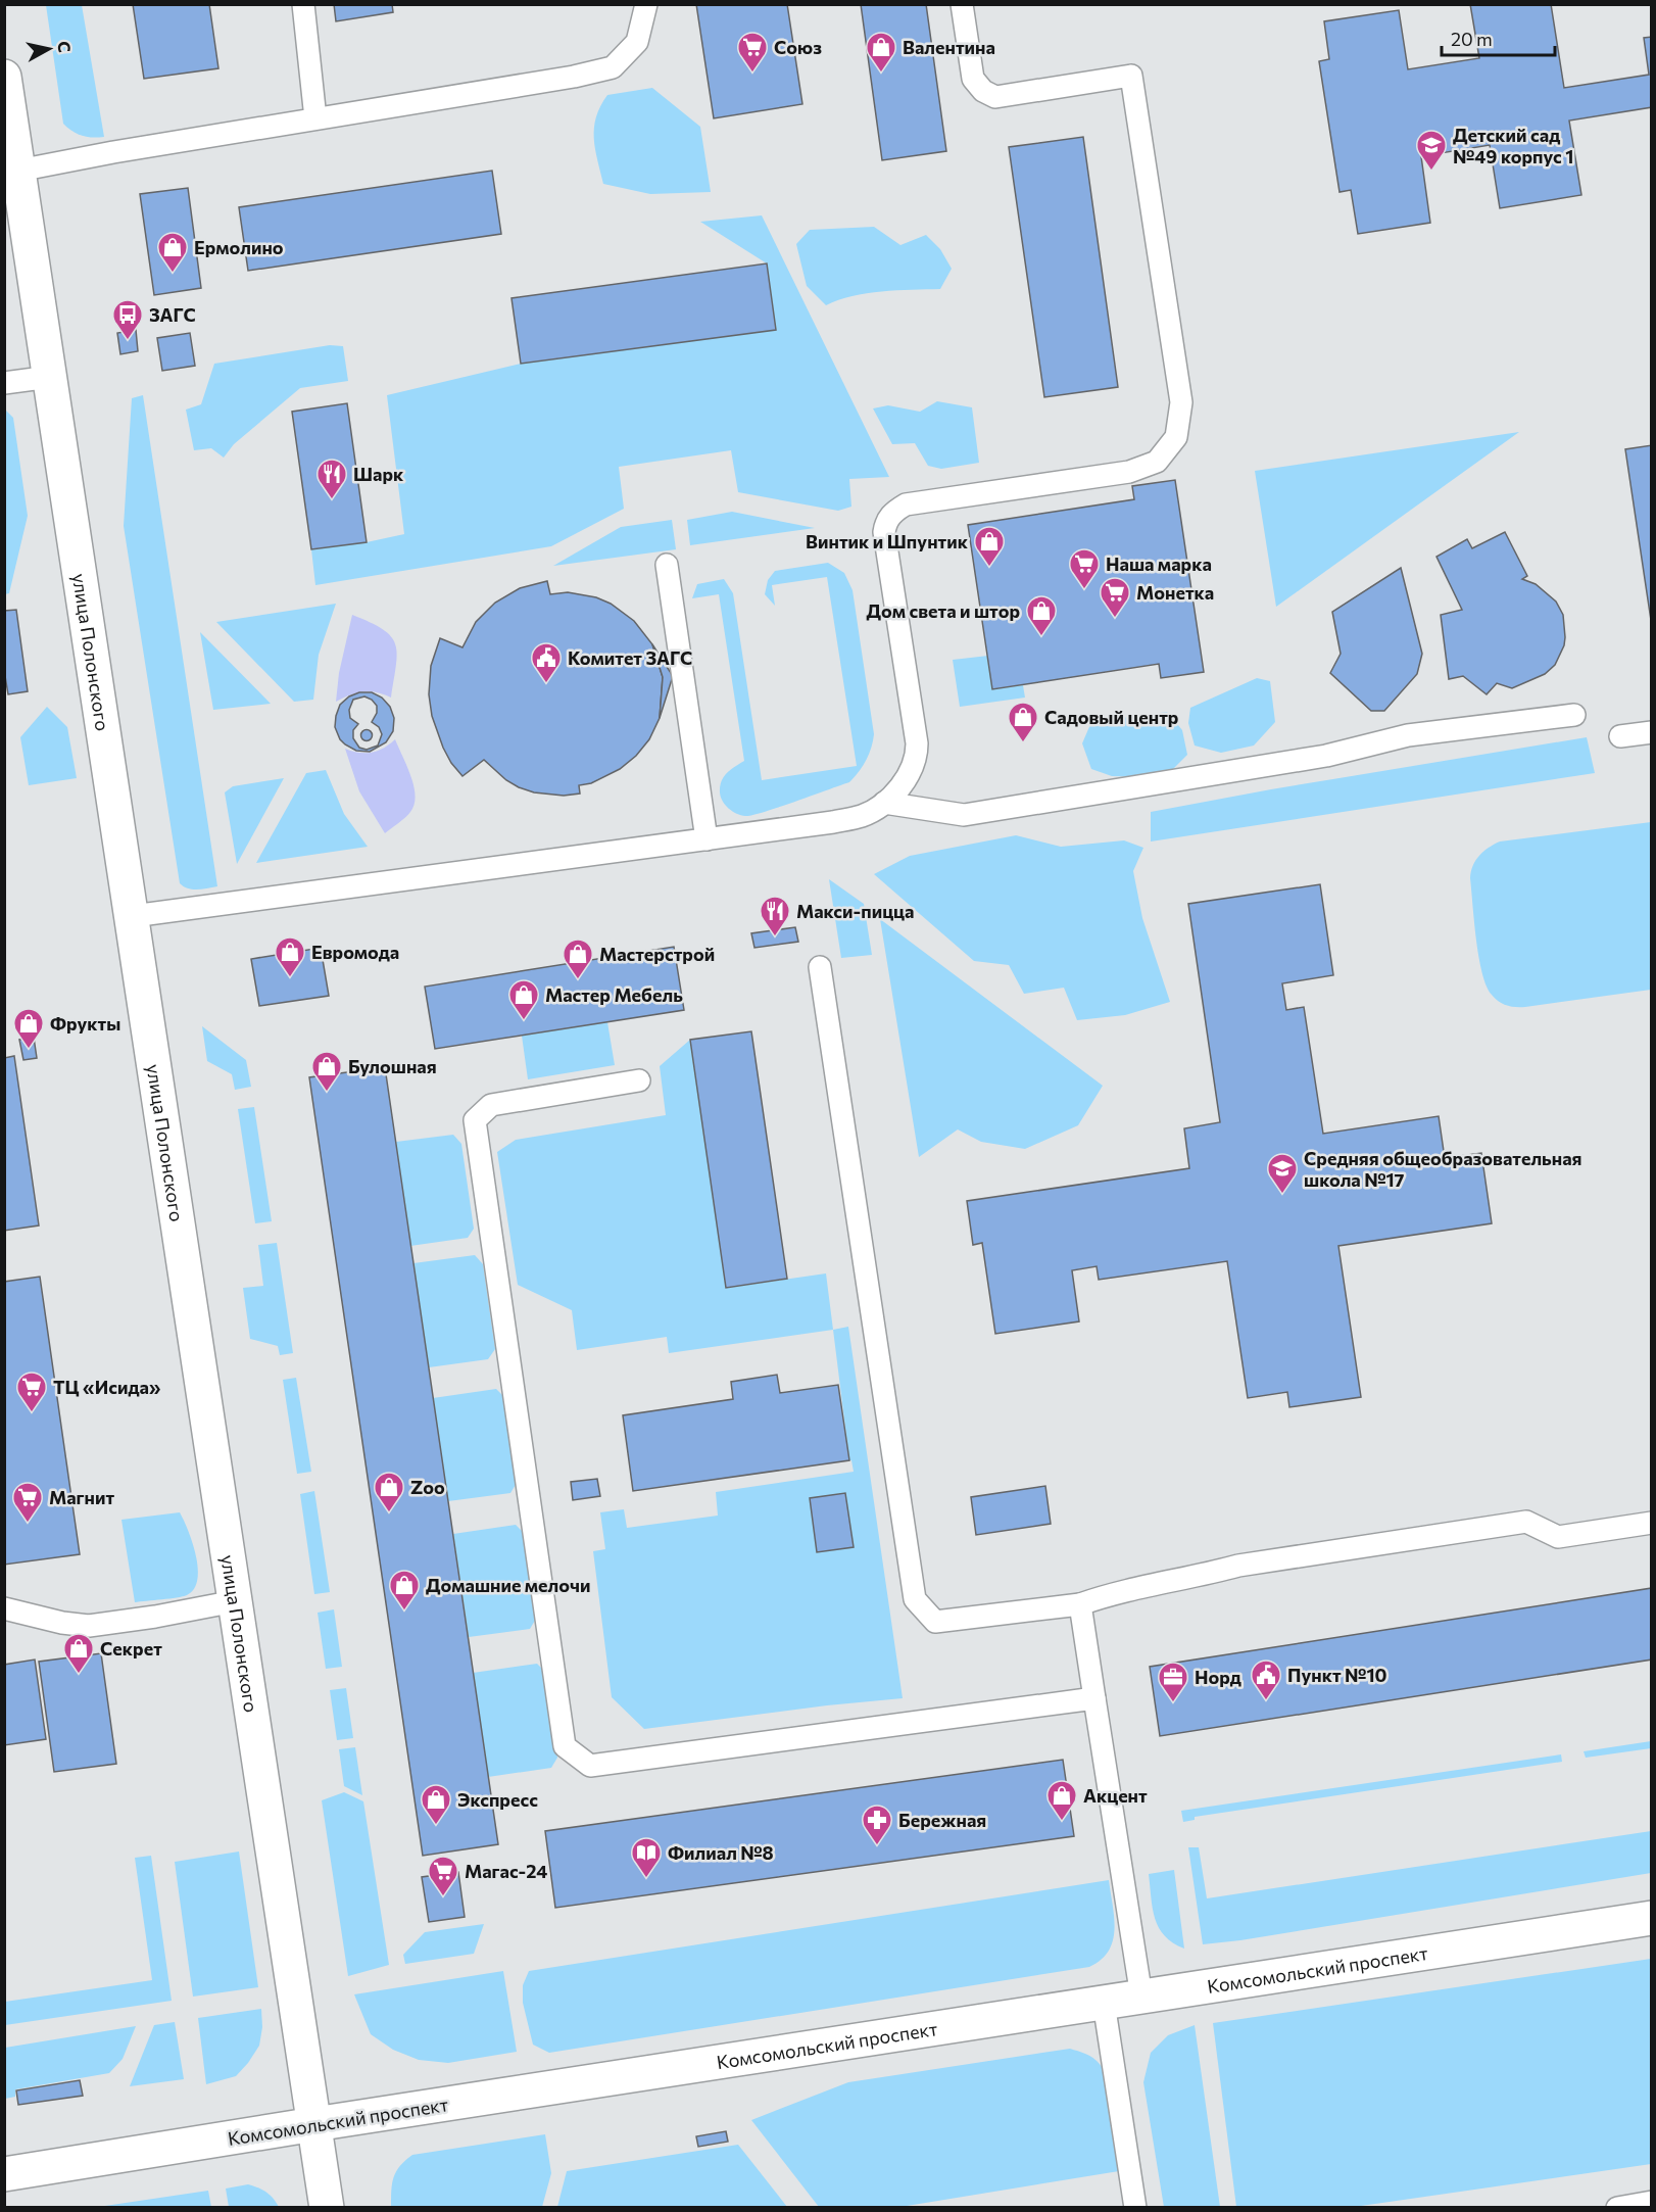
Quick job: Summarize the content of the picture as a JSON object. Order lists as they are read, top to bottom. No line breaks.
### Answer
{"streets":{"main road":["улица Полонского","Комсомольский проспект"]},"crossings":[["улица Полонского","Комсомольский проспект"]],"places":{"supermarket":["Союз","Наша марка","Монетка","ТЦ «Исида»","Магнит","Магас-24"],"shop":["Валентина","Ермолино","Винтик и Шпунтик","Дом света и штор","Садовый центр","Евромода","Мастерстрой","Мастер Мебель","Фрукты","Булошная","Zoo","Домашние мелочи","Секрет","Акцент","Экспресс"],"school or university":["Детский сад №49 корпус 1","Средняя общеобразовательная школа №17"],"bus stop":["ЗАГС"],"restaurant":["Шарк","Макси-пицца"],"public building":["Комитет ЗАГС","Пункт №10"],"office":["Норд"],"pharmacy":["Бережная"],"library":["Филиал №8"]},"scale_bar":"20 m","north":"right"}
